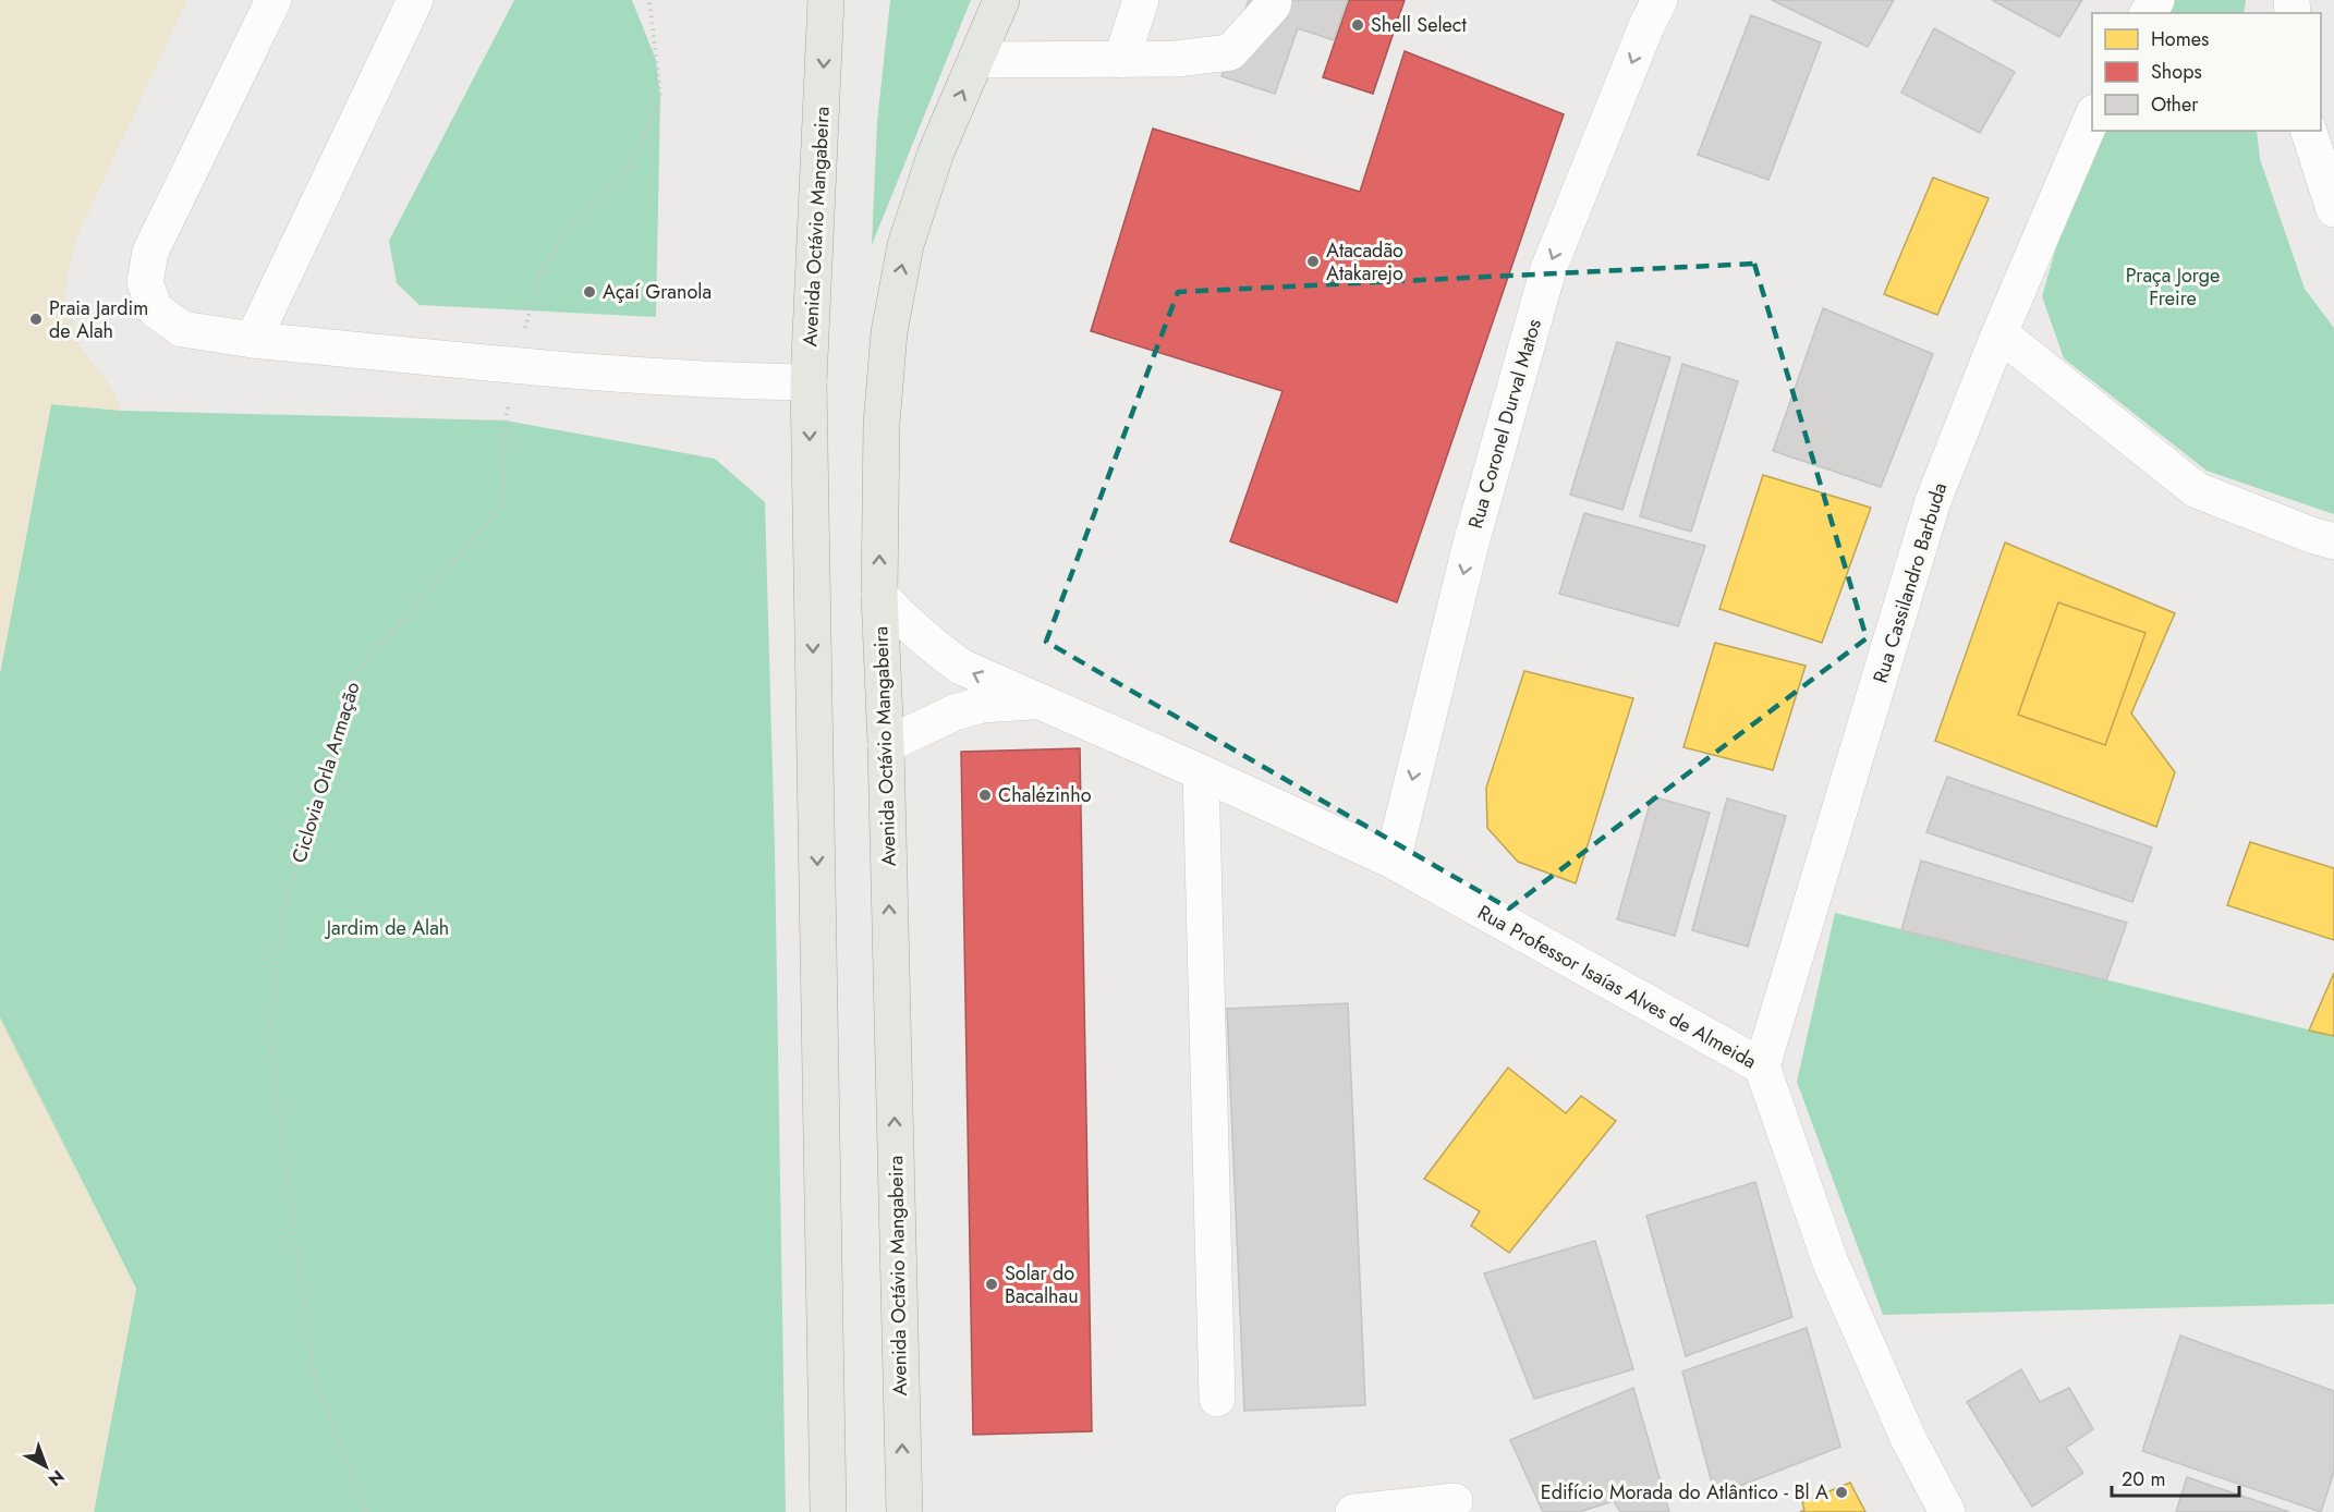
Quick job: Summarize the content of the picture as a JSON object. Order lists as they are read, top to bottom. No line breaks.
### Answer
{"streets":{"main road":["Avenida Octávio Mangabeira"],"street":["Rua Coronel Durval Matos","Rua Cassilandro Barbuda","Rua Professor Isaías Alves de Almeida"],"path":["Ciclovia Orla Armação"]},"crossings":[["Avenida Octávio Mangabeira","Rua Professor Isaías Alves de Almeida"],["Rua Coronel Durval Matos","Rua Professor Isaías Alves de Almeida"],["Rua Cassilandro Barbuda","Rua Professor Isaías Alves de Almeida"]],"one_way":["Rua Coronel Durval Matos"],"parks":["Praça Jorge Freire","Jardim de Alah"],"places":["Shell Select","Atacadão Atakarejo","Açaí Granola","Praia Jardim de Alah","Chalézinho","Solar do Bacalhau","Edifício Morada do Atlântico - Bl A"],"legend":["Homes","Shops","Other"],"scale_bar":"20 m","north":"bottom right"}
